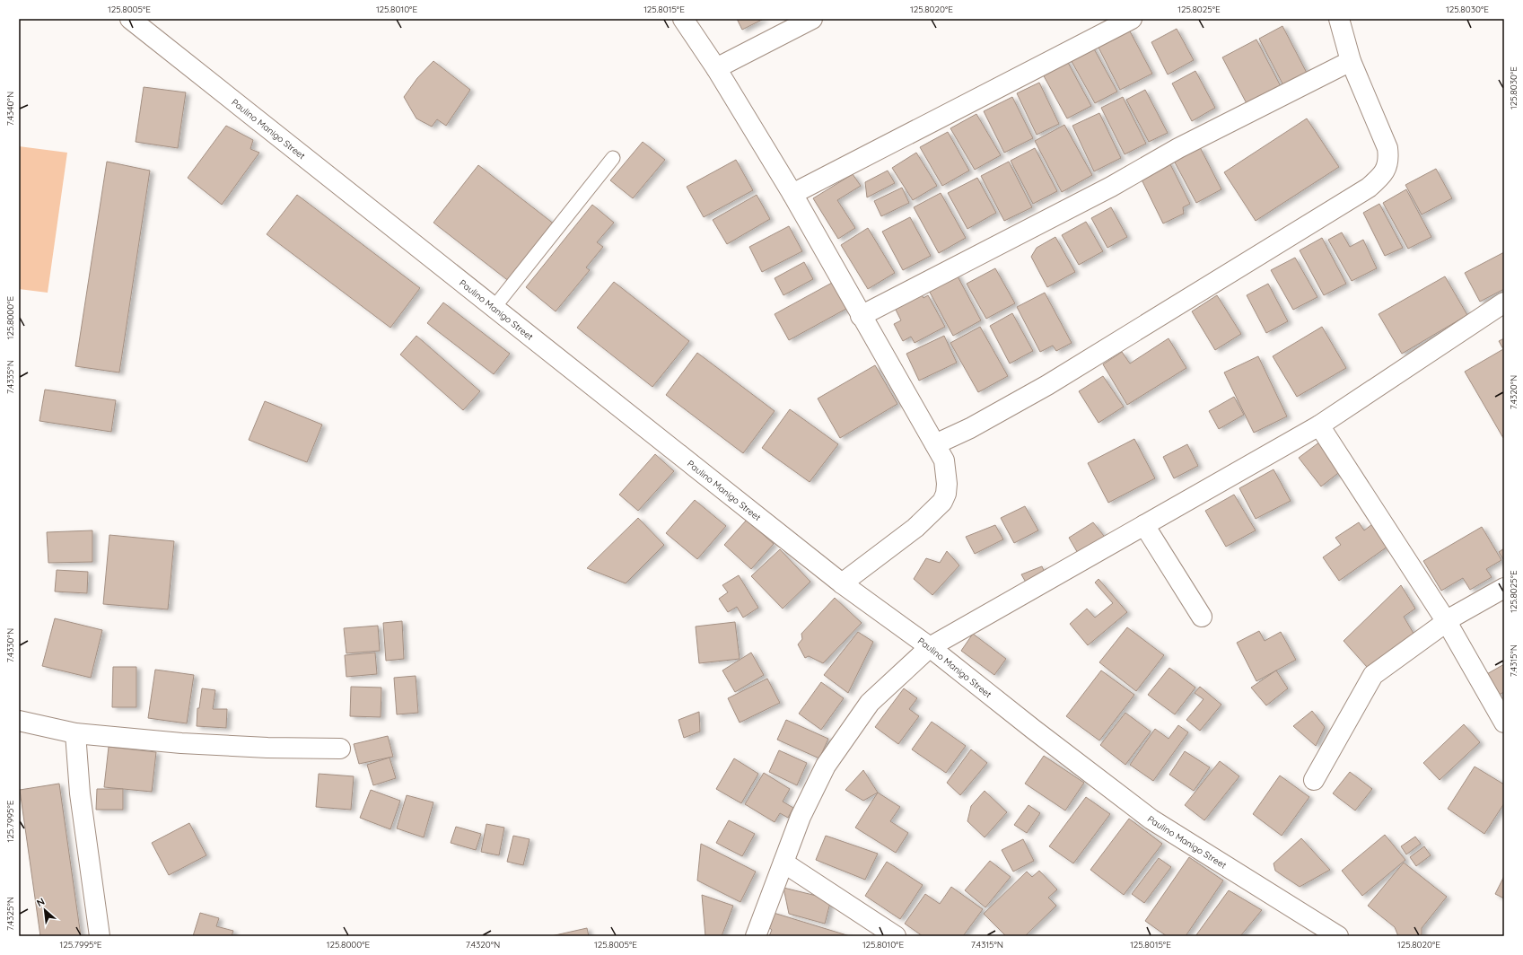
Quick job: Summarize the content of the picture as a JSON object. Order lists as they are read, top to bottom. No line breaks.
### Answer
{"streets":{"street":["Paulino Manigo Street"]},"north":"top left","coordinates":["125.8005°E","125.8010°E","125.8015°E","125.8020°E","125.8025°E","125.8030°E","7.4340°N","125.8000°E","7.4335°N","7.4320°N","7.4330°N","7.4315°N","125.7995°E","7.4325°N"]}
